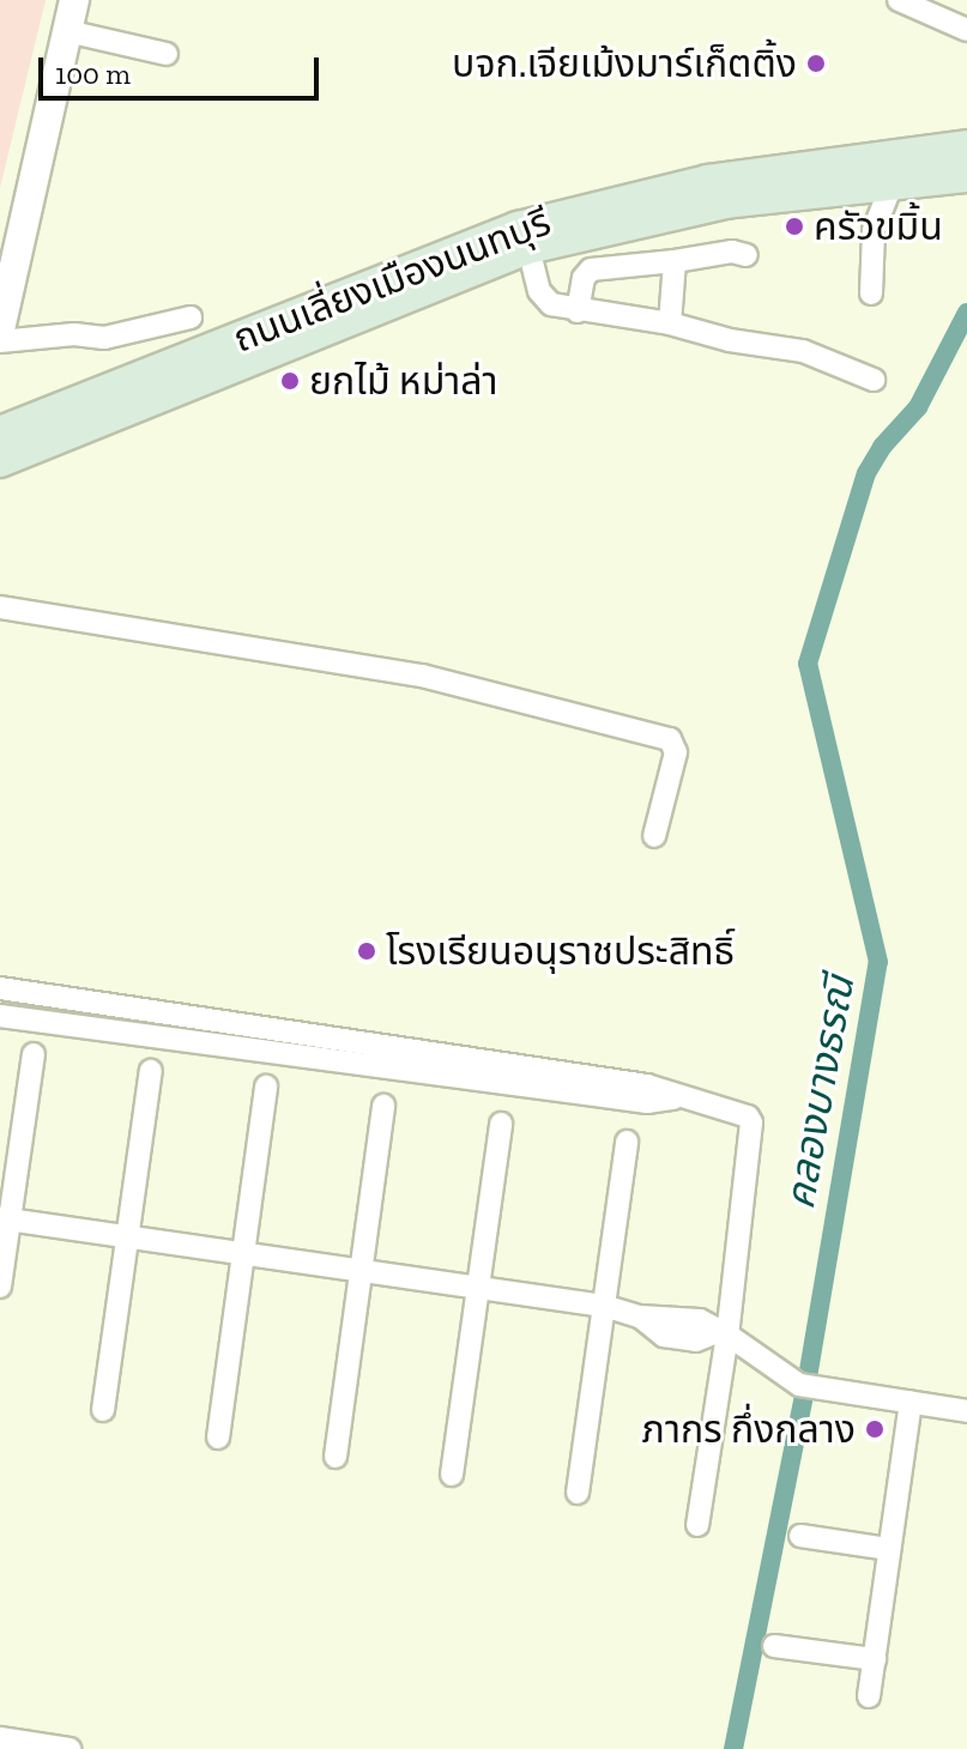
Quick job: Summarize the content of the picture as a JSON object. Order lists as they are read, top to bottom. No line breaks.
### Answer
{"streets":{"main road":["ถนนเลี่ยงเมืองนนทบุรี"]},"water":["คลองบางธรณี"],"places":["บจก.เจียเม้งมาร์เก็ตติ้ง","ครัวขมิ้น","ยกไม้ หม่าล่า","โรงเรียนอนุราชประสิทธิ์","ภากร กึ่งกลาง"],"scale_bar":"100 m"}
